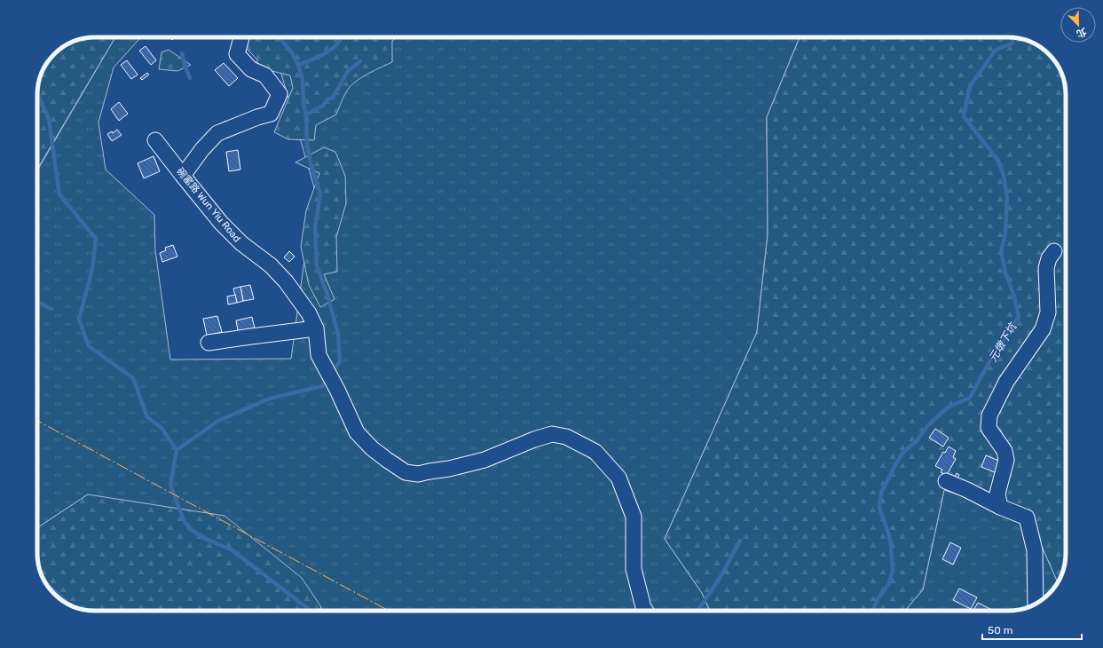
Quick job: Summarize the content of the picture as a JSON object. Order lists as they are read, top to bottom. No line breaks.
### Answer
{"streets":{"street":["碗窰路 Wun Yiu Road"]},"water":["元墩下坑"],"scale_bar":"50 m","north":"bottom right"}
